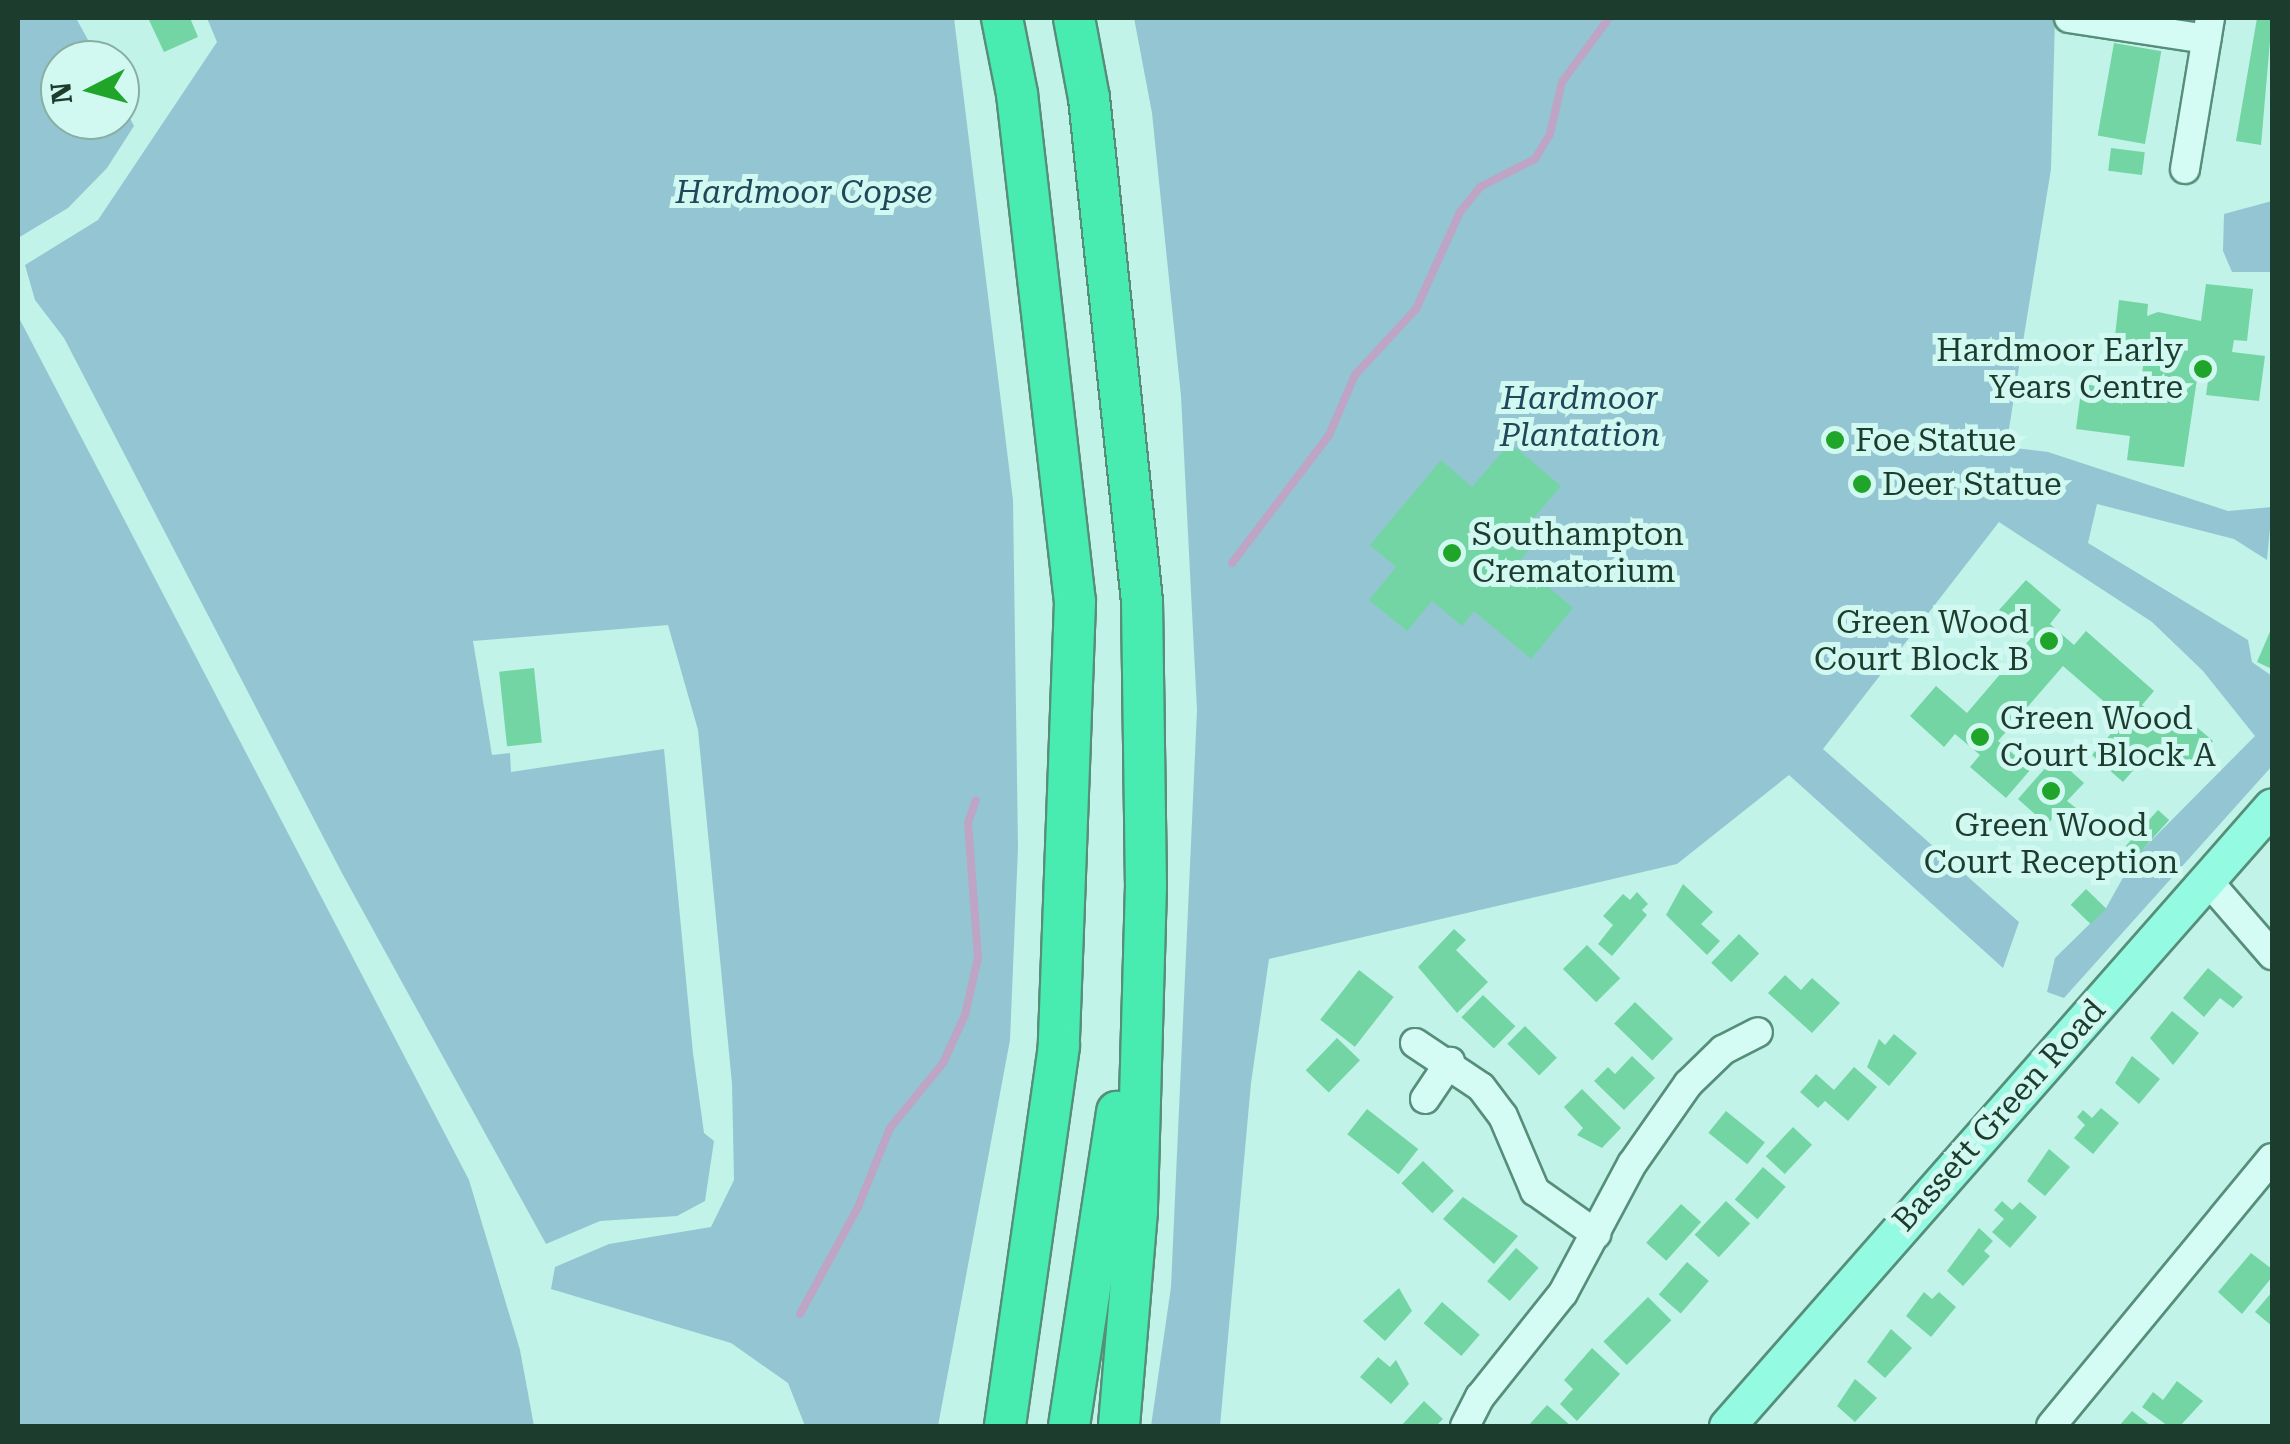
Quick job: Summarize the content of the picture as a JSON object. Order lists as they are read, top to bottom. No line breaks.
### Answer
{"streets":{"main road":["Bassett Green Road"]},"parks":["Hardmoor Copse","Hardmoor Plantation"],"places":["Hardmoor Early Years Centre","Foe Statue","Deer Statue","Southampton Crematorium","Green Wood Court Block B","Green Wood Court Block A","Green Wood Court Reception"],"north":"left"}
